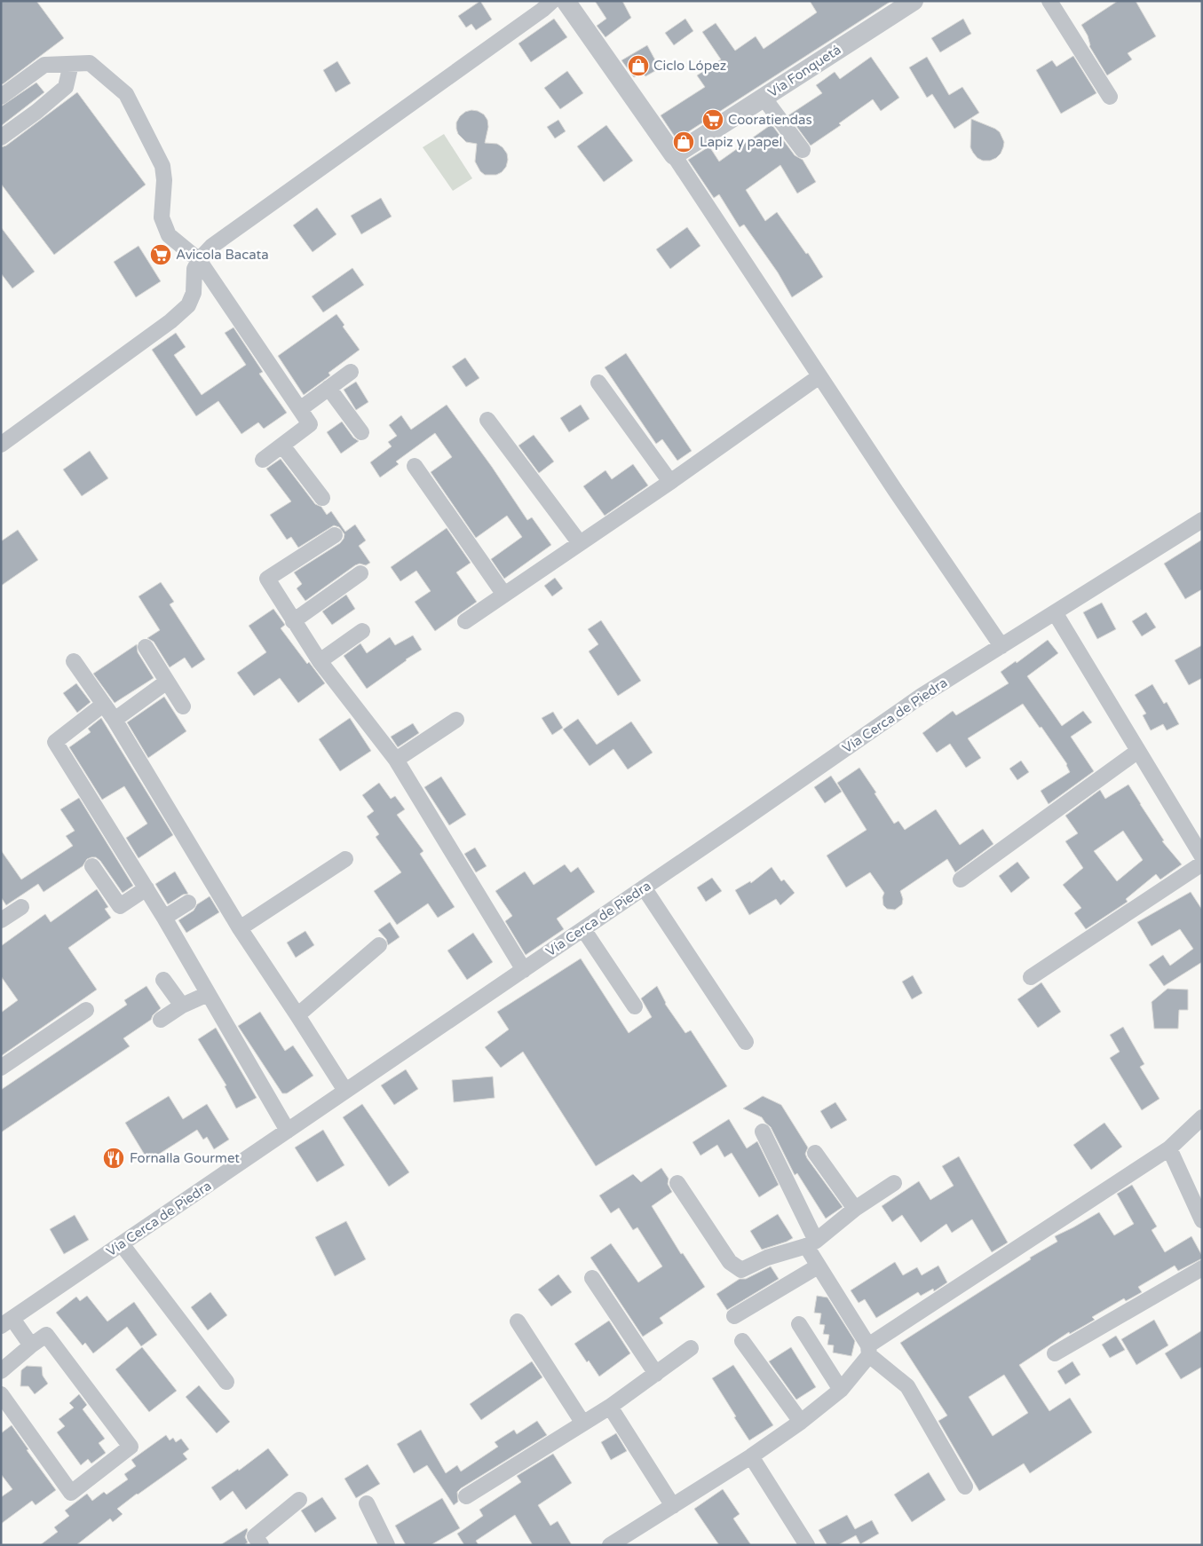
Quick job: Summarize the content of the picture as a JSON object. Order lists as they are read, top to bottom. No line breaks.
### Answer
{"streets":{"street":["Vía Fonquetá","Vía Cerca de Piedra"]},"places":{"shop":["Ciclo López","Lapiz y papel"],"supermarket":["Cooratiendas","Avicola Bacata"],"restaurant":["Fornalla Gourmet"]}}
